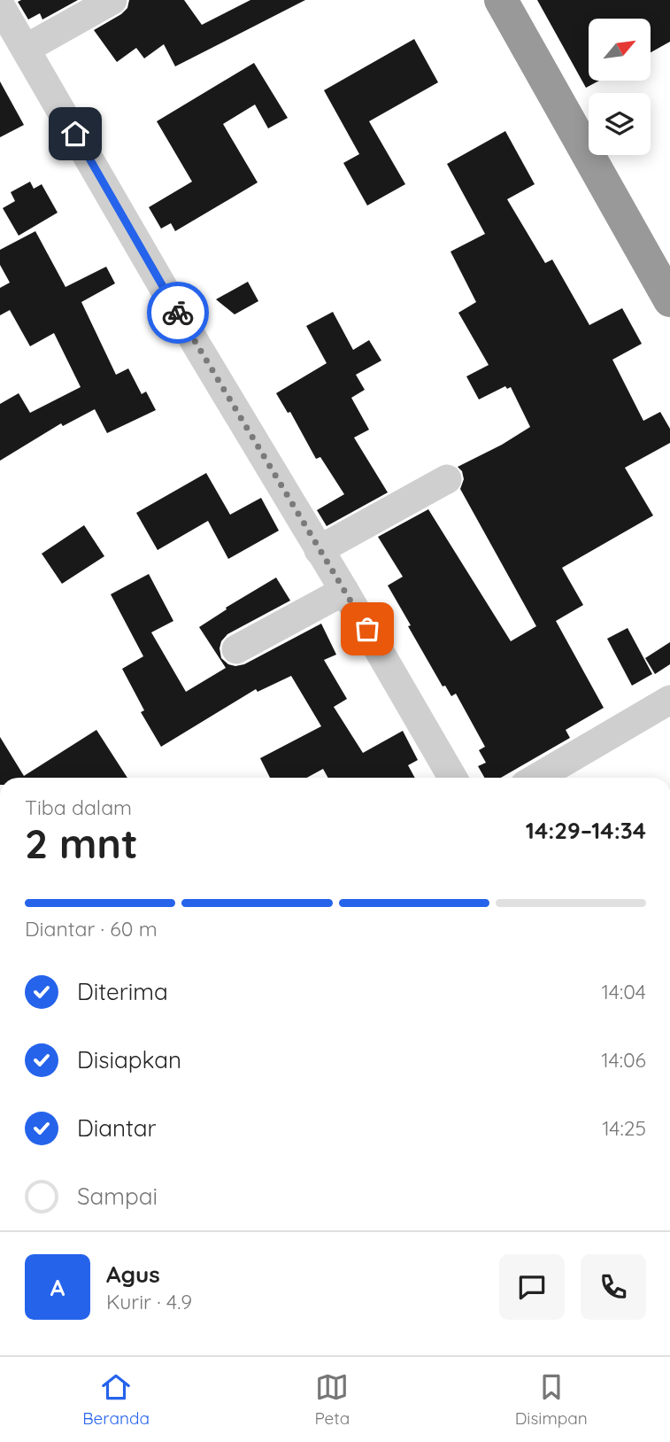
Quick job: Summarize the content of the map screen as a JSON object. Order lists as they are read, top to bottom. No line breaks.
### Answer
{"north":"top right","page":{"heading":["2 mnt","Tiba dalam","14:29–14:34"],"panel":["Agus","Kurir · 4.9"],"bar":"Diantar · 60 m","list":[["Diterima","14:04"],["Disiapkan","14:06"],["Diantar","14:25"],"Sampai"],"round":"A","tabs":["Beranda","Peta","Disimpan"]}}
